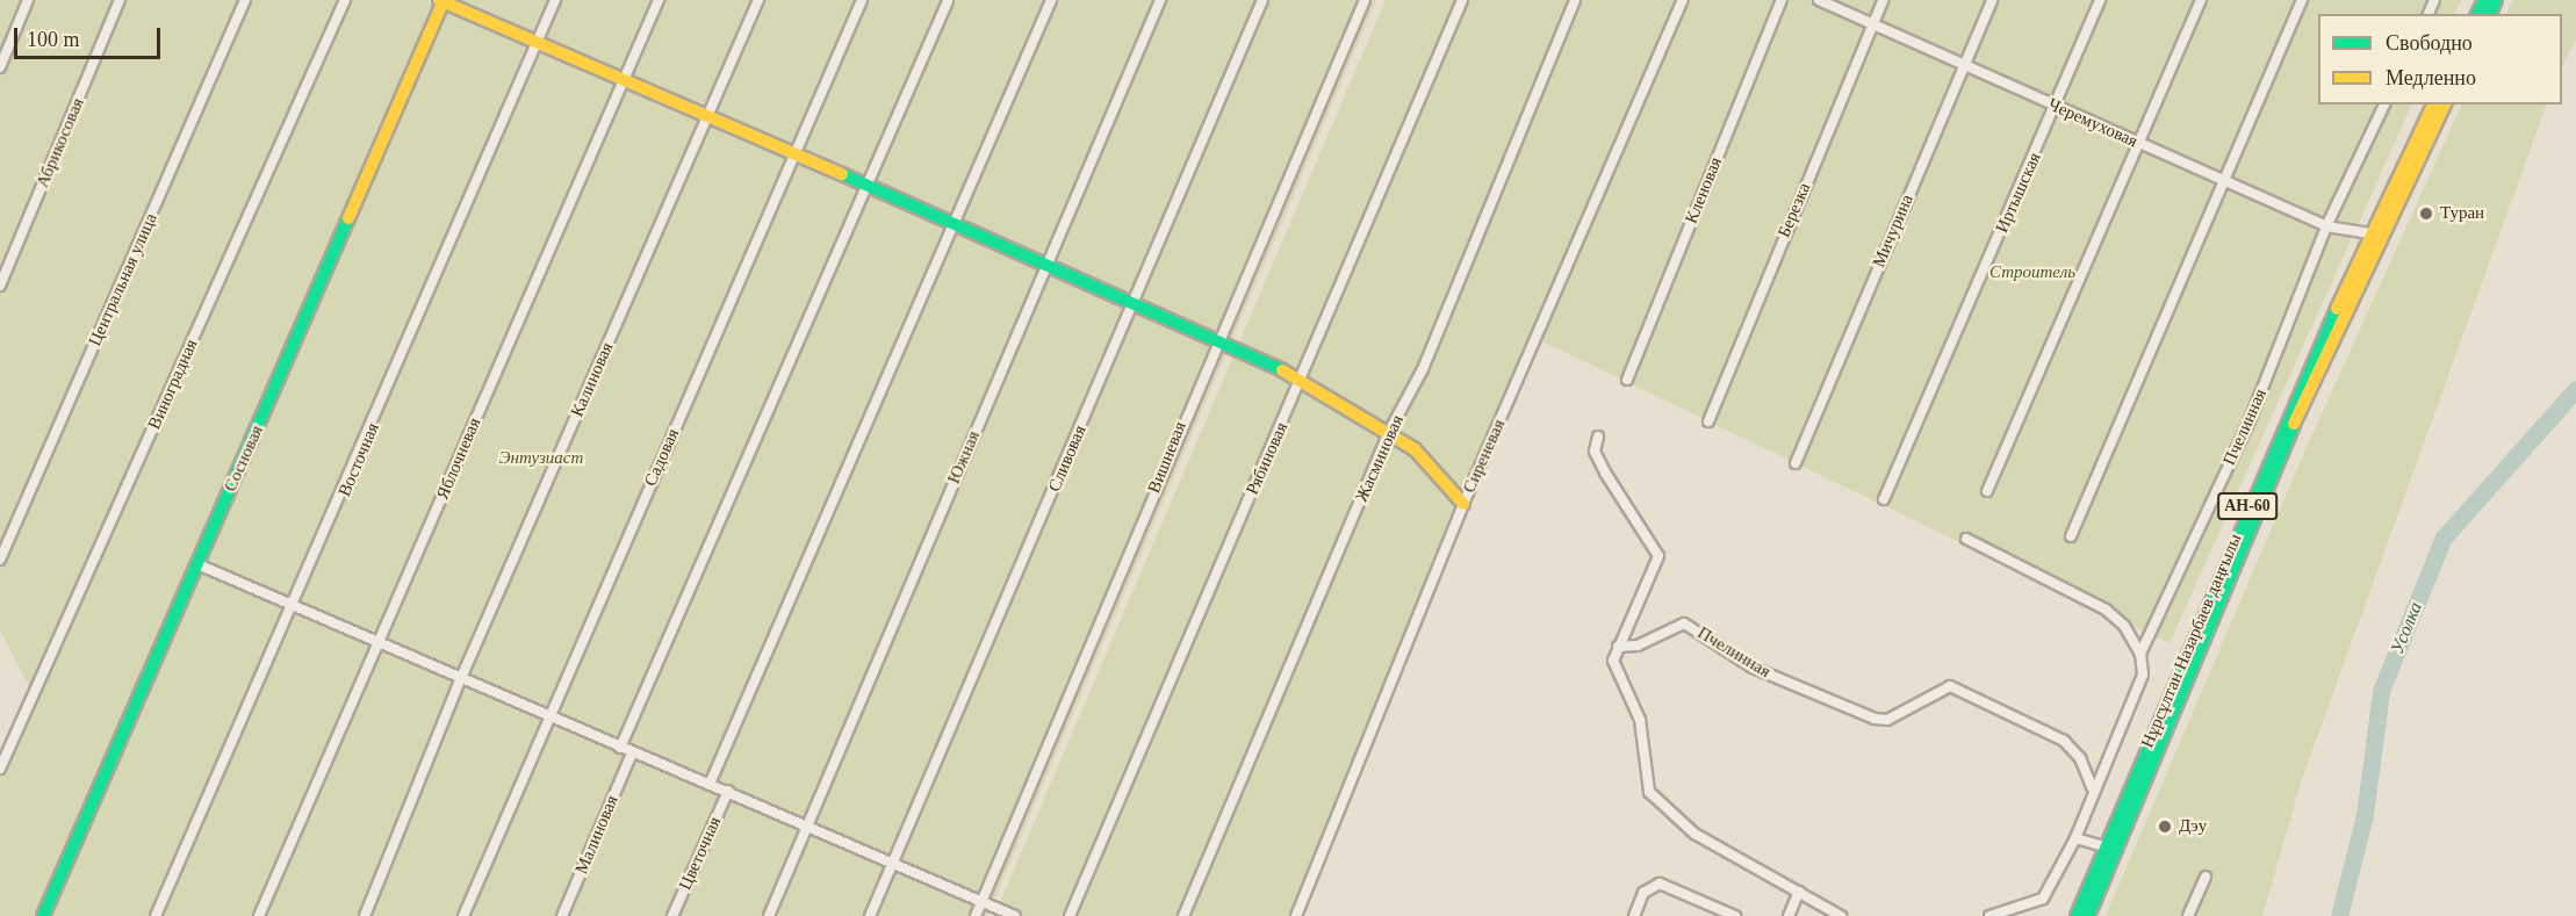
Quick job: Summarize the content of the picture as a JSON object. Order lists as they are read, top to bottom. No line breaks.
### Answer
{"streets":{"street":["Черемуховая","Абрикосовая","Кленовая","Иртышская","Березка","Мичурина","Центральная улица","Калиновая","Виноградная","Пчелинная","Сиреневая","Садовая","Южная","Вишневая","Сосновая","Яблочневая","Сливовая","Рябиновая","Жасминовая","Восточная","АН-60","Нұрсұлтан Назарбаев даңғылы","Малиновая","Цветочная"]},"crossings":[["Черемуховая","Иртышская"],["Черемуховая","Березка"],["Черемуховая","Мичурина"],["Черемуховая","Пчелинная"],["Черемуховая","Нұрсұлтан Назарбаев даңғылы"]],"water":["Усолка"],"parks":["Строитель","Энтузиаст"],"places":["Туран","Дэу"],"legend":["Свободно","Медленно"],"scale_bar":"100 m"}
